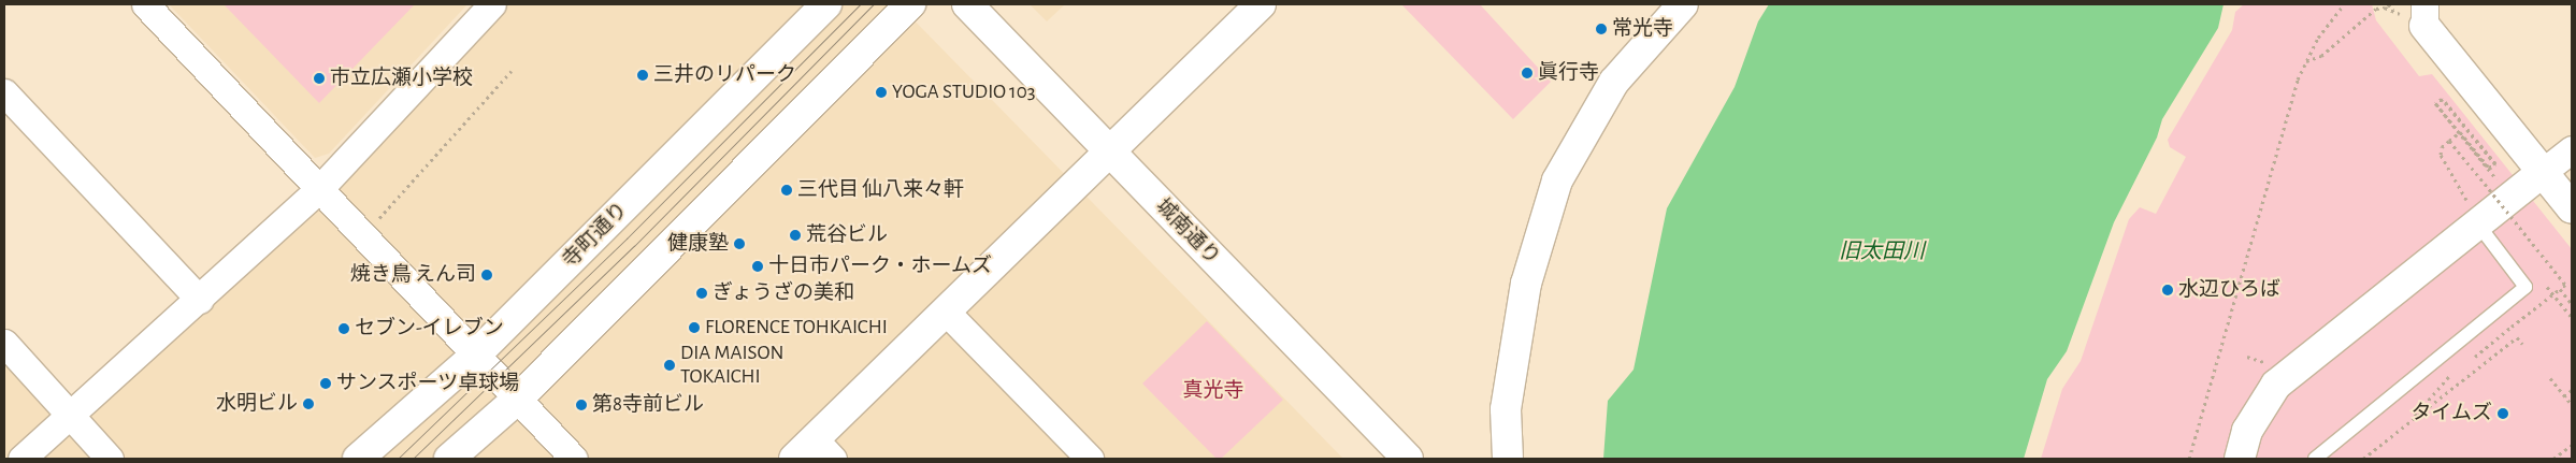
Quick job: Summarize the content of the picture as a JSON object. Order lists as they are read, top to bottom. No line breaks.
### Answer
{"streets":{"main road":["城南通り","寺町通り"]},"water":["旧太田川"],"parks":["真光寺"],"places":["常光寺","眞行寺","三井のリパーク","市立広瀬小学校","YOGA STUDIO 103","三代目 仙八来々軒","荒谷ビル","健康塾","十日市パーク・ホームズ","焼き鳥 えん司","水辺ひろば","ぎょうざの美和","FLORENCE TOHKAICHI","セブン-イレブン","DIA MAISON TOKAICHI","サンスポーツ卓球場","水明ビル","第8寺前ビル","タイムズ"]}
